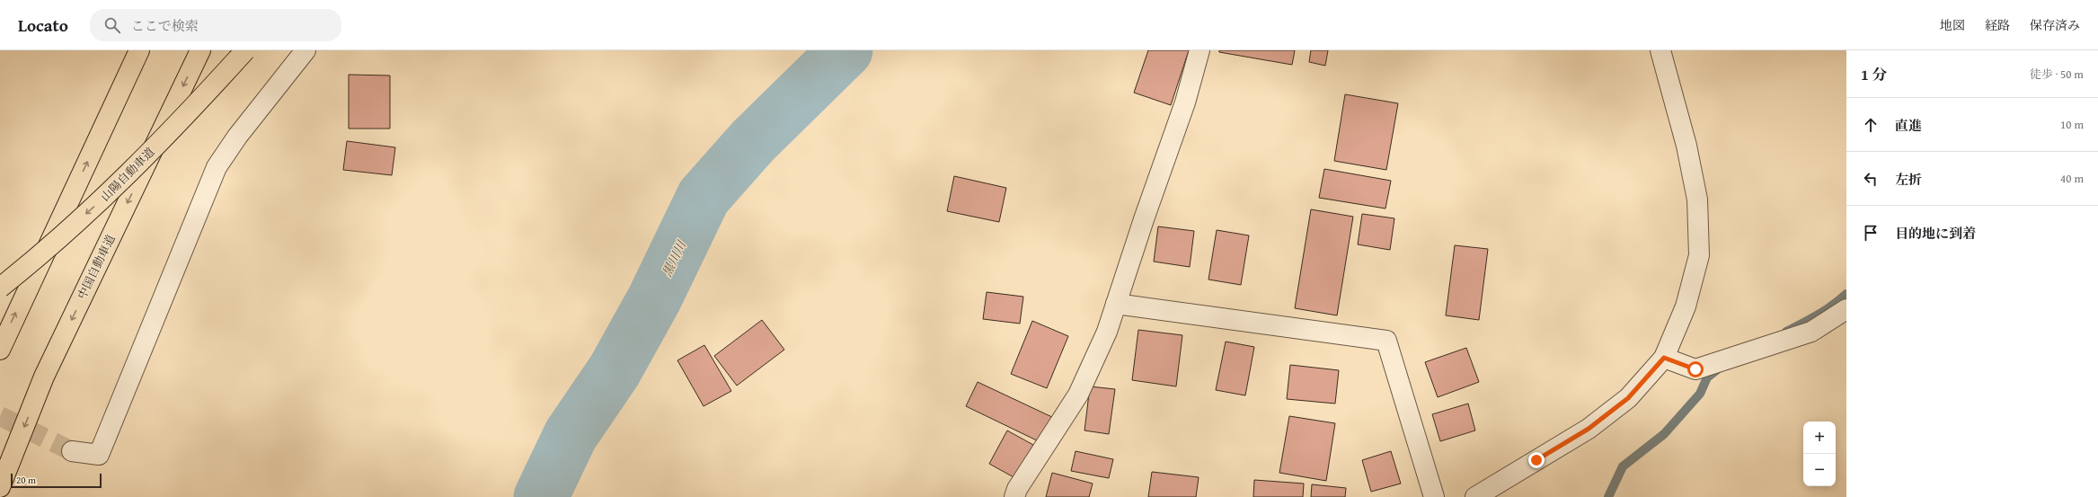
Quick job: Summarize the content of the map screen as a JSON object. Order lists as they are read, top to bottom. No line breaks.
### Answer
{"streets":{"highway":["山陽自動車道","中国自動車道"]},"water":["黒川川"],"scale_bar":"20 m","page":{"header":"Locato","search":"ここで検索","nav":["地図","経路","保存済み"],"heading":["1 分","徒歩 · 50 m"],"list":[["直進","10 m"],["左折","40 m"],"目的地に到着"],"map_buttons":["+","−"],"scale":"20 m"}}
